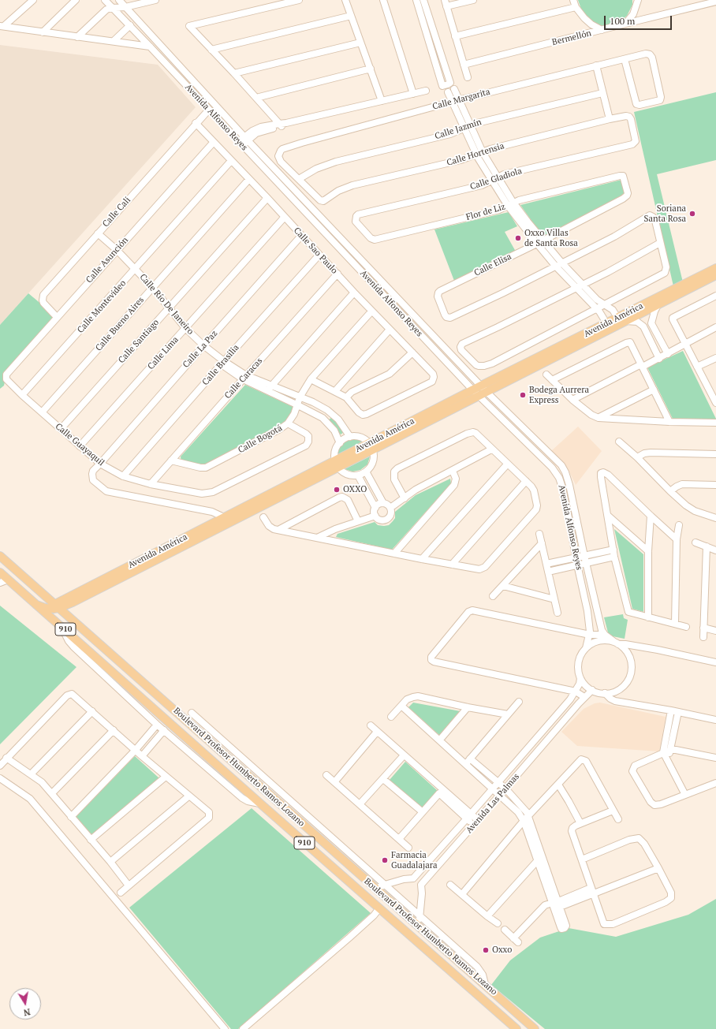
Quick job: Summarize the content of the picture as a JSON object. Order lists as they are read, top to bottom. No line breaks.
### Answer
{"streets":{"main road":["Avenida América","910","Boulevard Profesor Humberto Ramos Lozano"],"street":["Bermellón","Calle Margarita","Avenida Alfonso Reyes","Calle Jazmín","Calle Hortensia","Calle Gladiola","Calle Cali","Flor de Liz","Calle Sao Paulo","Calle Asunción","Calle Elisa","Calle Río De Janeiro","Calle Montevideo","Calle Bueno Aires","Calle Santiago","Calle La Paz","Calle Lima","Calle Brasilia","Calle Caracas","Calle Bogotá","Calle Guayaquil","Avenida Las Palmas"]},"crossings":[["Calle Margarita","Calle Jazmín"],["Calle Margarita","Calle Hortensia"],["Avenida Alfonso Reyes","Calle Cali"],["Avenida Alfonso Reyes","Avenida América"],["Avenida Alfonso Reyes","Avenida Las Palmas"],["Calle Jazmín","Calle Hortensia"],["Calle Hortensia","Calle Gladiola"],["Calle Gladiola","Flor de Liz"],["Calle Cali","Calle Sao Paulo"],["Calle Cali","Calle Asunción"],["Calle Cali","Calle Río De Janeiro"],["Flor de Liz","Calle Elisa"],["Calle Sao Paulo","Calle Asunción"],["Calle Sao Paulo","Calle Montevideo"],["Calle Sao Paulo","Calle Bueno Aires"],["Calle Sao Paulo","Calle Santiago"],["Calle Sao Paulo","Calle La Paz"],["Calle Sao Paulo","Calle Lima"],["Calle Sao Paulo","Calle Brasilia"],["Calle Sao Paulo","Calle Caracas"],["Calle Sao Paulo","Calle Bogotá"],["Calle Asunción","Calle Río De Janeiro"],["Calle Asunción","Calle Guayaquil"],["Calle Río De Janeiro","Calle Montevideo"],["Calle Río De Janeiro","Calle Bueno Aires"],["Calle Río De Janeiro","Calle Santiago"],["Calle Río De Janeiro","Calle La Paz"],["Calle Río De Janeiro","Calle Lima"],["Calle Río De Janeiro","Calle Brasilia"],["Calle Río De Janeiro","Calle Caracas"],["Calle Río De Janeiro","Calle Bogotá"],["Calle Montevideo","Calle Guayaquil"],["Avenida América","Calle La Paz"],["Avenida América","Boulevard Profesor Humberto Ramos Lozano"],["Calle Bueno Aires","Calle Guayaquil"],["Calle Santiago","Calle Guayaquil"],["Calle La Paz","Calle Guayaquil"],["Calle Lima","Calle Guayaquil"],["Calle Brasilia","Calle Guayaquil"],["Calle Caracas","Calle Bogotá"],["Calle Caracas","Calle Guayaquil"],["Calle Bogotá","Calle Guayaquil"]],"places":["Soriana Santa Rosa","Oxxo Villas de Santa Rosa","Bodega Aurrera Express","OXXO","Farmacia Guadalajara","Oxxo"],"scale_bar":"100 m","north":"bottom"}
